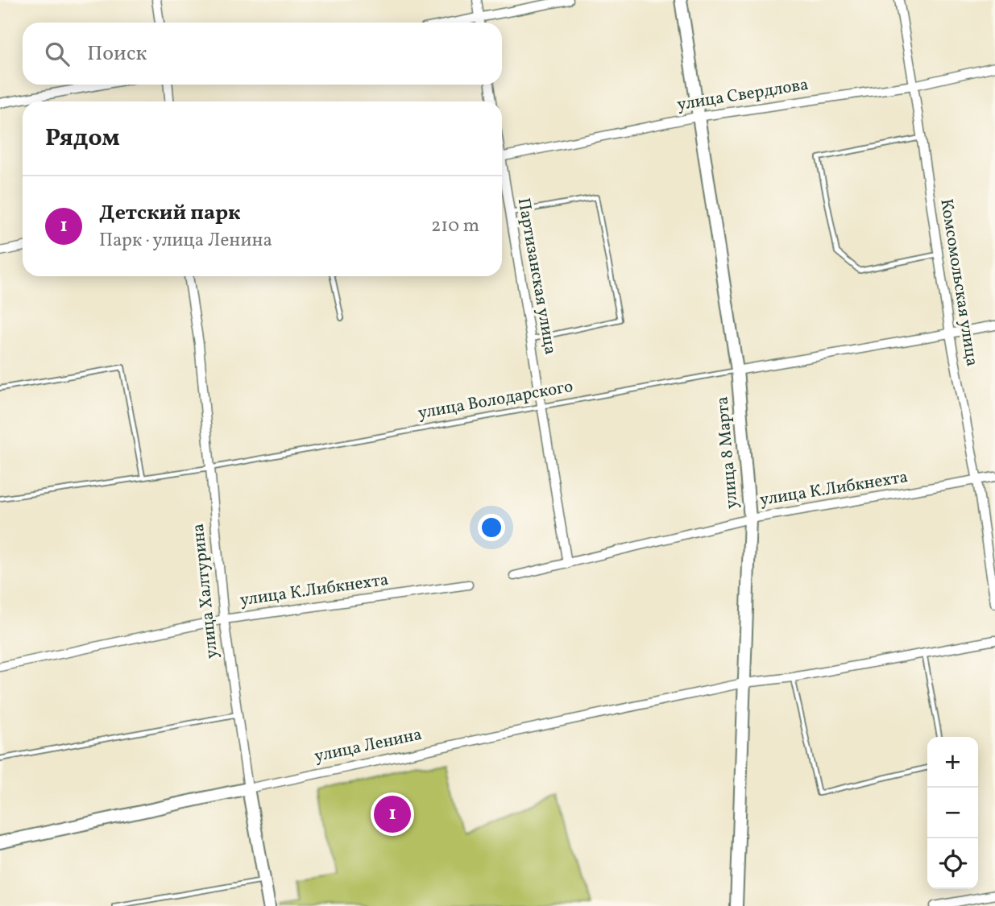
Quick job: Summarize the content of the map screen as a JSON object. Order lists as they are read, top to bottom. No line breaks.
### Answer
{"streets":{"main road":["улица 8 Марта","улица Халтурина","улица Ленина"],"street":["улица Свердлова","Партизанская улица","Комсомольская улица","улица Володарского","улица К.Либкнехта"]},"crossings":[["улица Свердлова","Комсомольская улица"],["улица Свердлова","улица 8 Марта"],["Партизанская улица","улица Володарского"],["Партизанская улица","улица К.Либкнехта"],["Комсомольская улица","улица Володарского"],["Комсомольская улица","улица К.Либкнехта"],["улица Володарского","улица 8 Марта"],["улица Володарского","улица Халтурина"],["улица 8 Марта","улица К.Либкнехта"],["улица 8 Марта","улица Ленина"],["улица К.Либкнехта","улица Халтурина"],["улица Халтурина","улица Ленина"]],"page":{"search":"Поиск","heading":"Рядом","list":[{"mark":"1","name":"Детский парк","note":"Парк · улица Ленина","value":"210 m"}],"map_buttons":["+","−"],"pins":"1"}}
